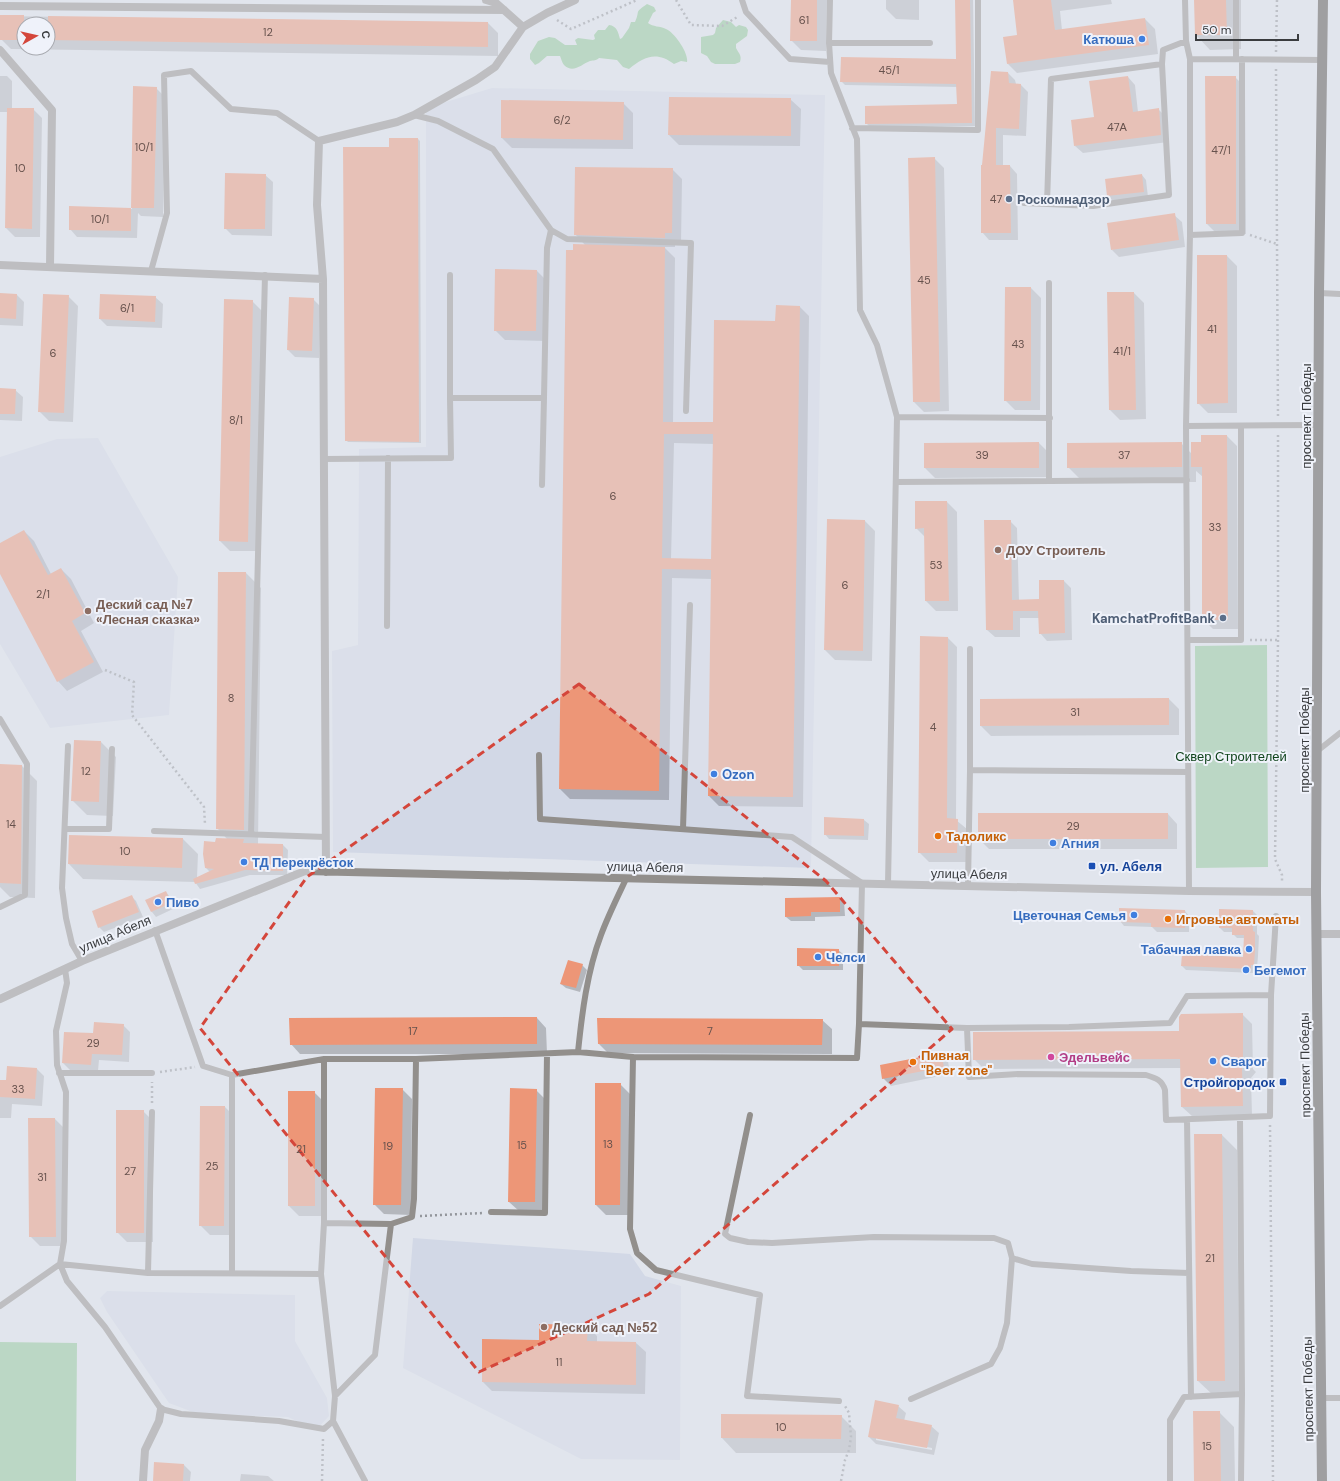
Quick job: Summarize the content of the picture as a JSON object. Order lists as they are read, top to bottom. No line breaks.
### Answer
{"streets":{"main road":["проспект Победы"],"street":["улица Абеля"]},"crossings":[["проспект Победы","улица Абеля"]],"parks":["Сквер Строителей"],"places":{"other":["Катюша","Роскомнадзор","ДОУ Строитель","Деский сад №7 «Лесная сказка»","KamchatProfitBank","Ozon","Тадоликс","Агния","ТД Перекрёсток","Пиво","Цветочная Семья","Игровые автоматы","Табачная лавка","Челси","Бегемот","Эдельвейс","Сварог","Пивная \"Beer zone\"","Деский сад №52"],"transit":["ул. Абеля","Стройгородок"]},"house_numbers":["61","12","45/1","6/2","47А","10/1","47/1","10","47","10/1","45","6/1","41","43","41/1","6","8/1","39","37","6","33","53","6","2/1","8","31","4","12","14","29","10","17","7","29","33","13","15","19","21","25","27","31","21","11","10","15"],"scale_bar":"50 m","north":"right"}
